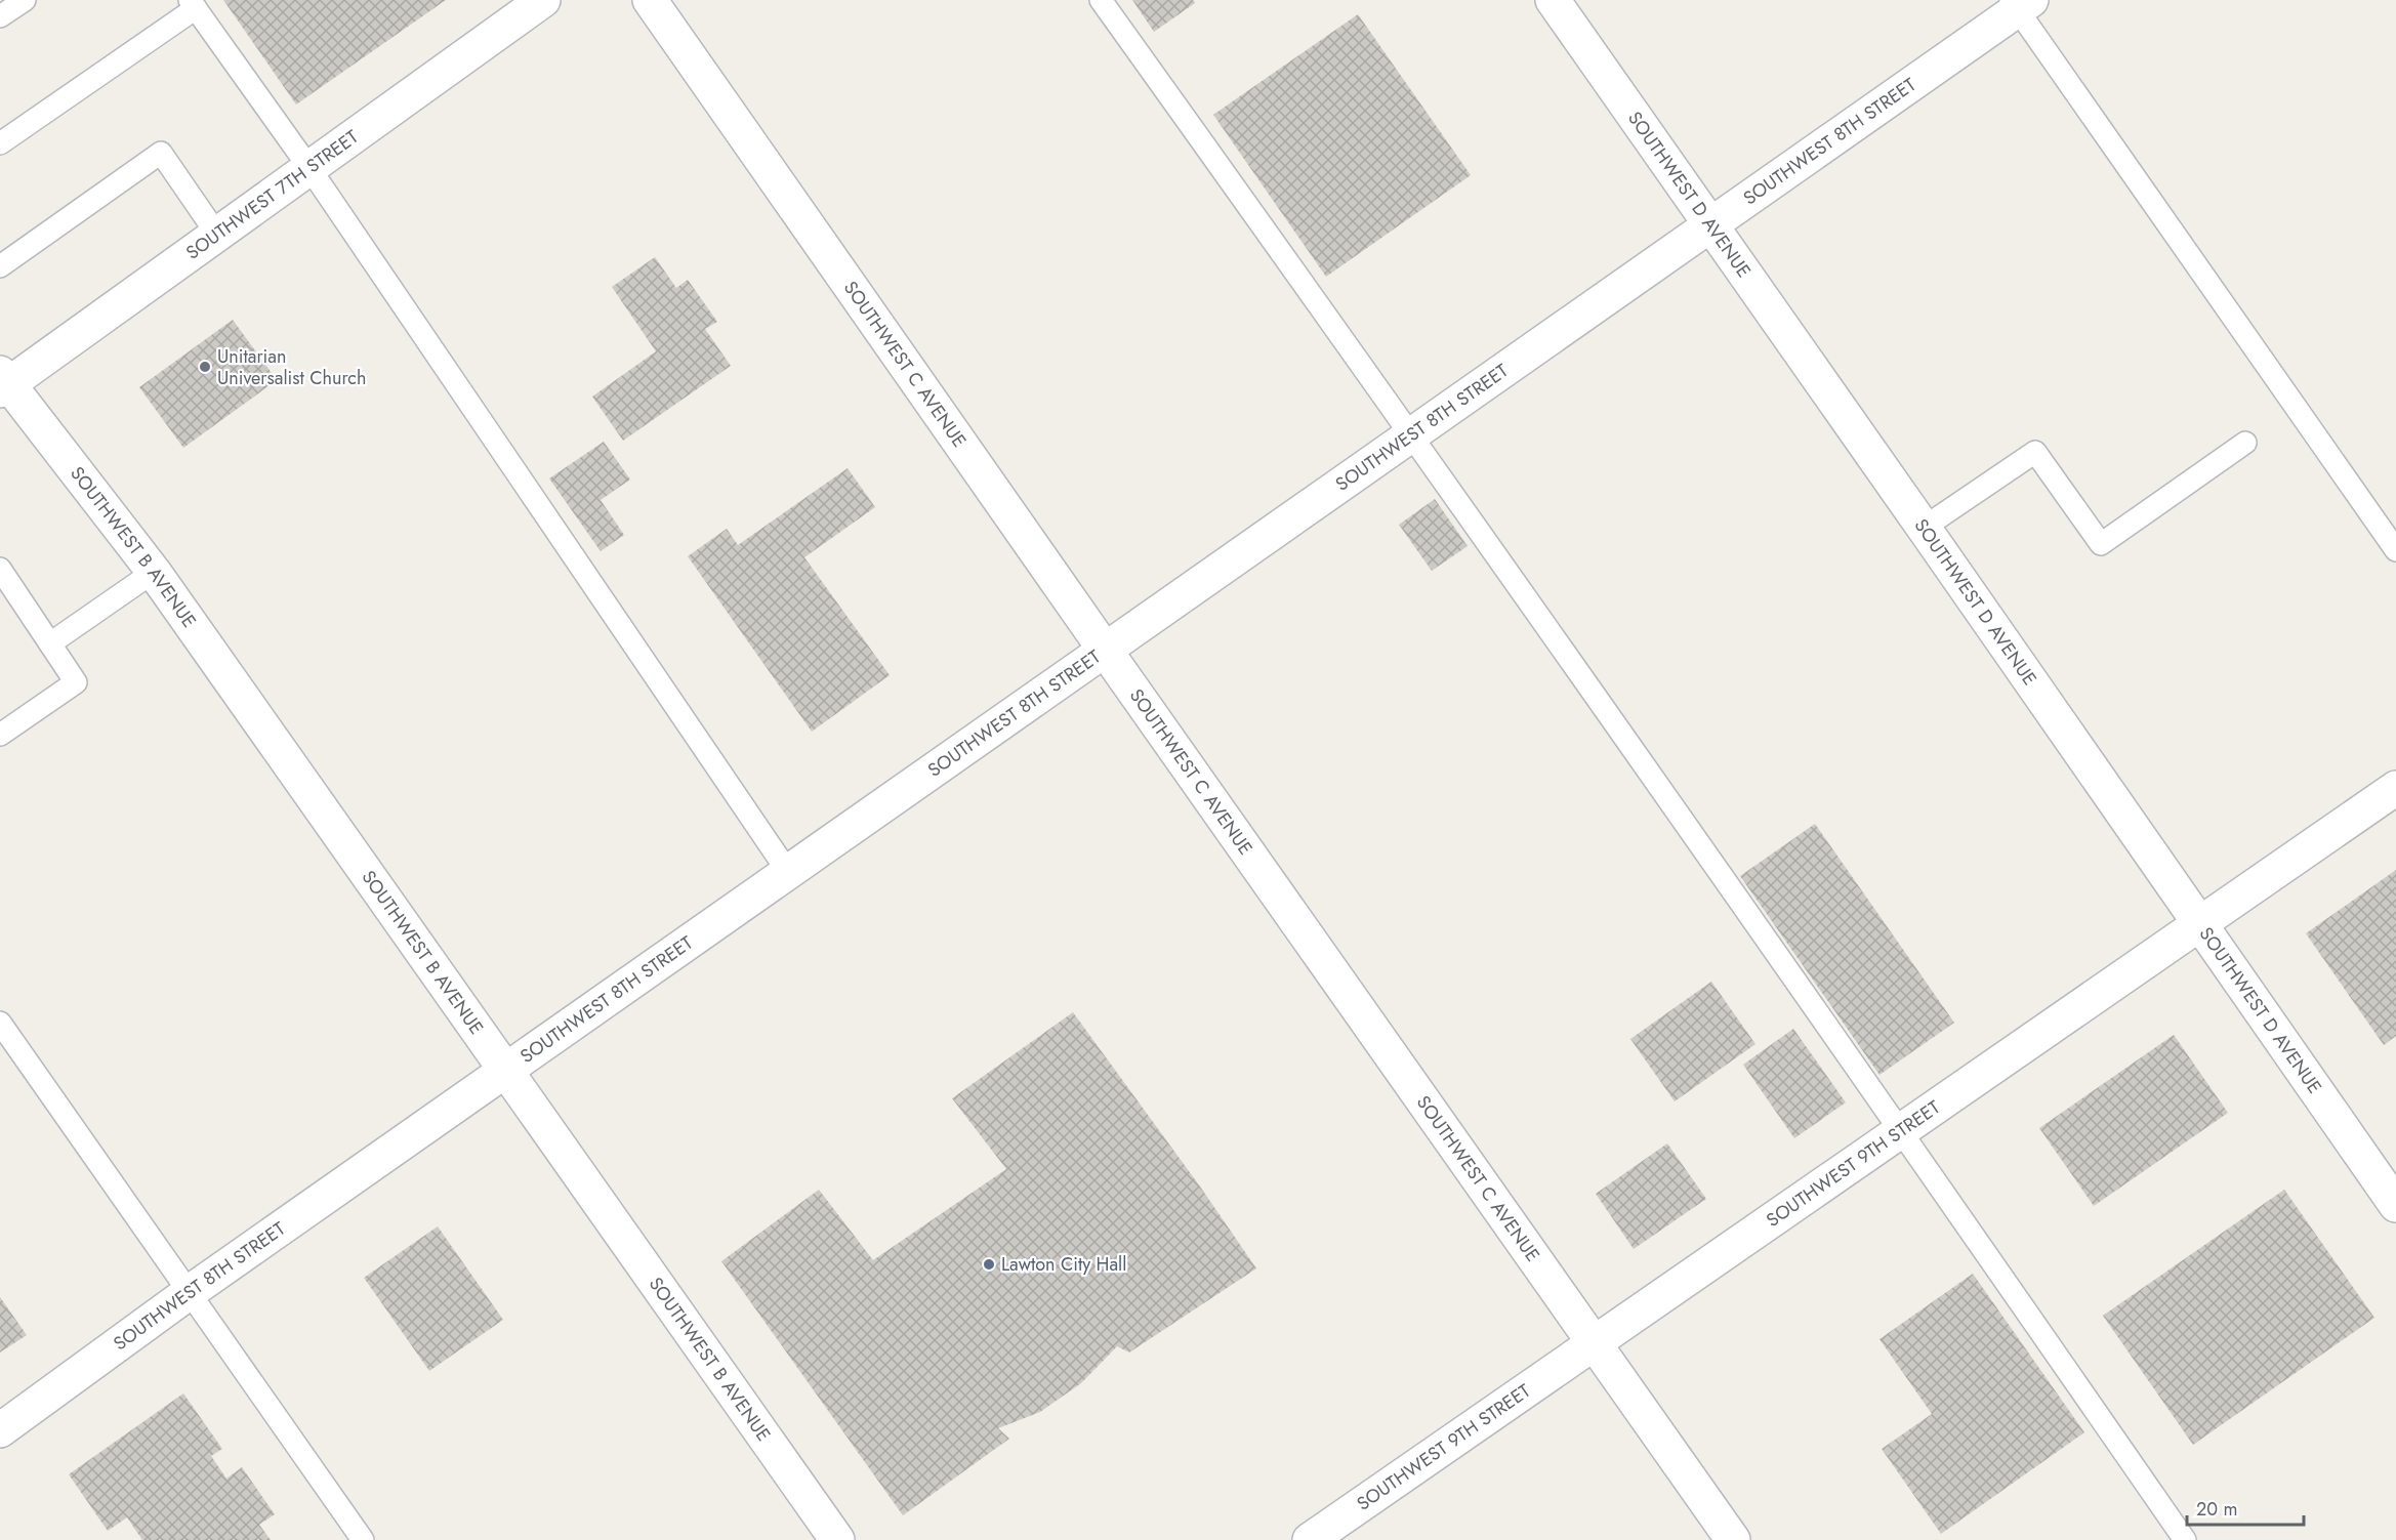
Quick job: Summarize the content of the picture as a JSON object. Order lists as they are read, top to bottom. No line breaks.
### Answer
{"streets":{"street":["SOUTHWEST 8TH STREET","SOUTHWEST D AVENUE","SOUTHWEST 7TH STREET","SOUTHWEST C AVENUE","SOUTHWEST B AVENUE","SOUTHWEST 9TH STREET"]},"crossings":[["SOUTHWEST 8TH STREET","SOUTHWEST D AVENUE"],["SOUTHWEST 8TH STREET","SOUTHWEST C AVENUE"],["SOUTHWEST 8TH STREET","SOUTHWEST B AVENUE"],["SOUTHWEST D AVENUE","SOUTHWEST 9TH STREET"],["SOUTHWEST 7TH STREET","SOUTHWEST B AVENUE"],["SOUTHWEST C AVENUE","SOUTHWEST 9TH STREET"]],"places":["Unitarian Universalist Church","Lawton City Hall"],"scale_bar":"20 m"}
